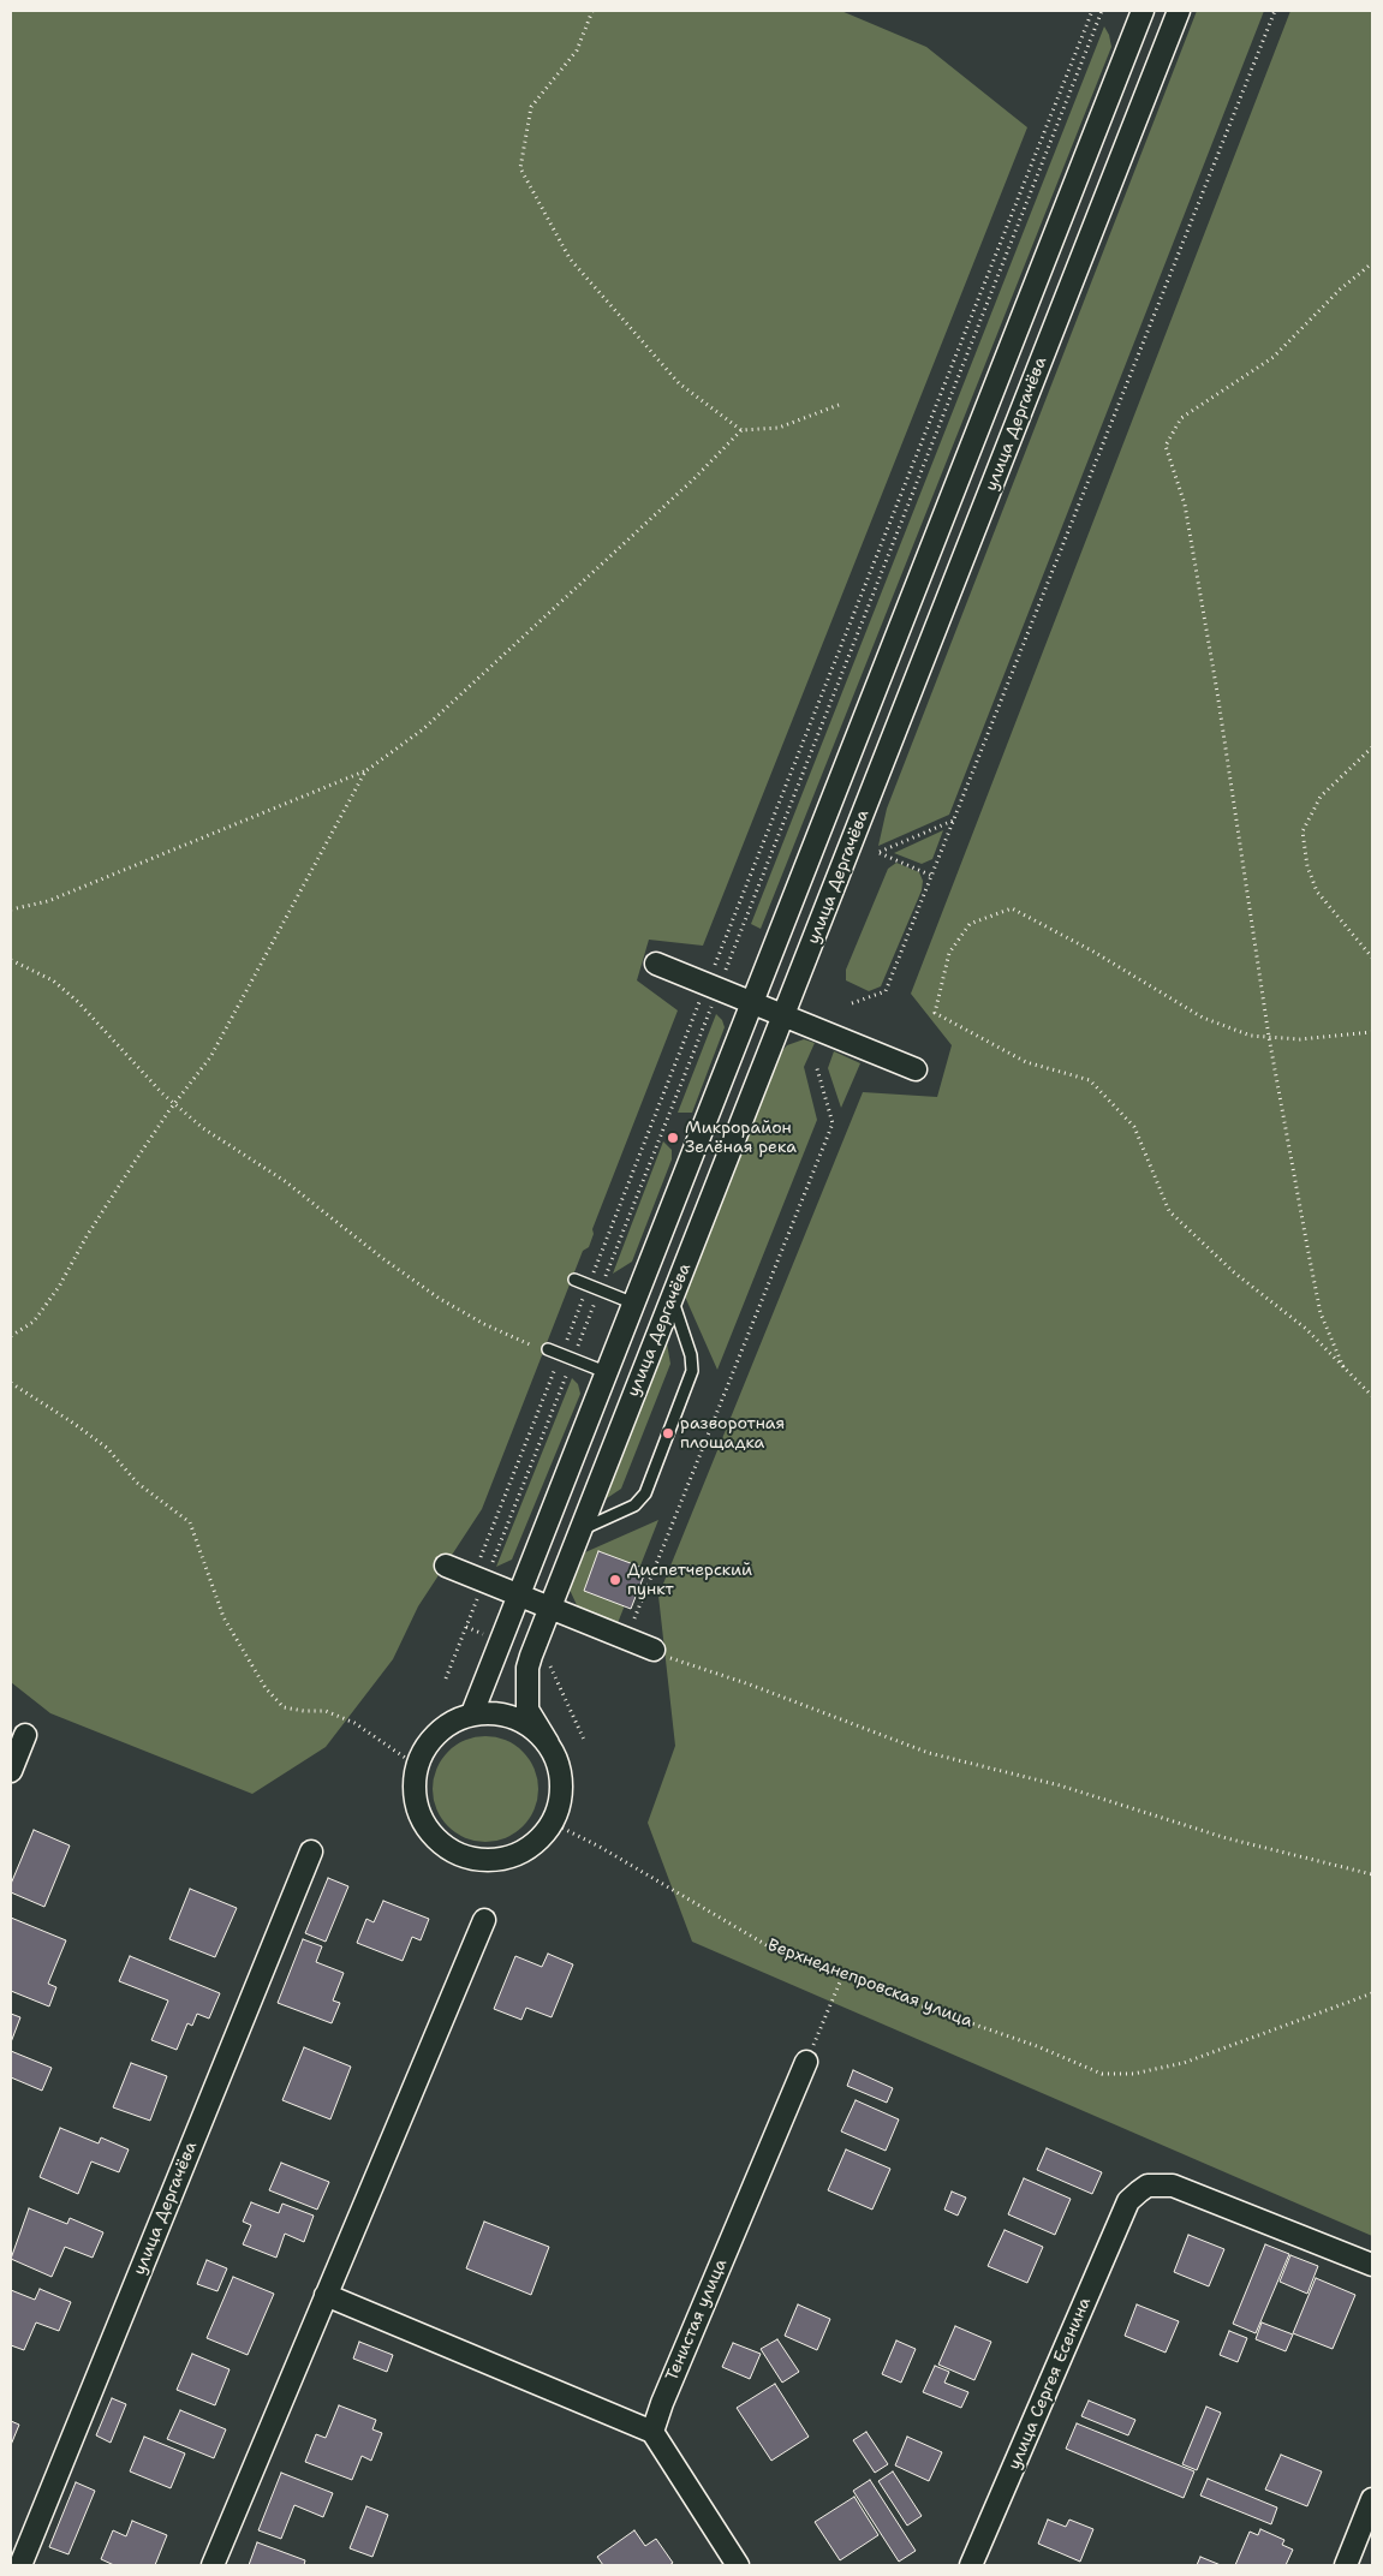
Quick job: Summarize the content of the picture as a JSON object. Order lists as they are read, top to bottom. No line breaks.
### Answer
{"streets":{"street":["улица Дергачёва","Тенистая улица","улица Сергея Есенина"],"path":["Верхнеднепровская улица"]},"crossings":[["улица Дергачёва","Верхнеднепровская улица"]],"places":["Микрорайон Зелёная река","разворотная площадка","Диспетчерский пункт"]}
